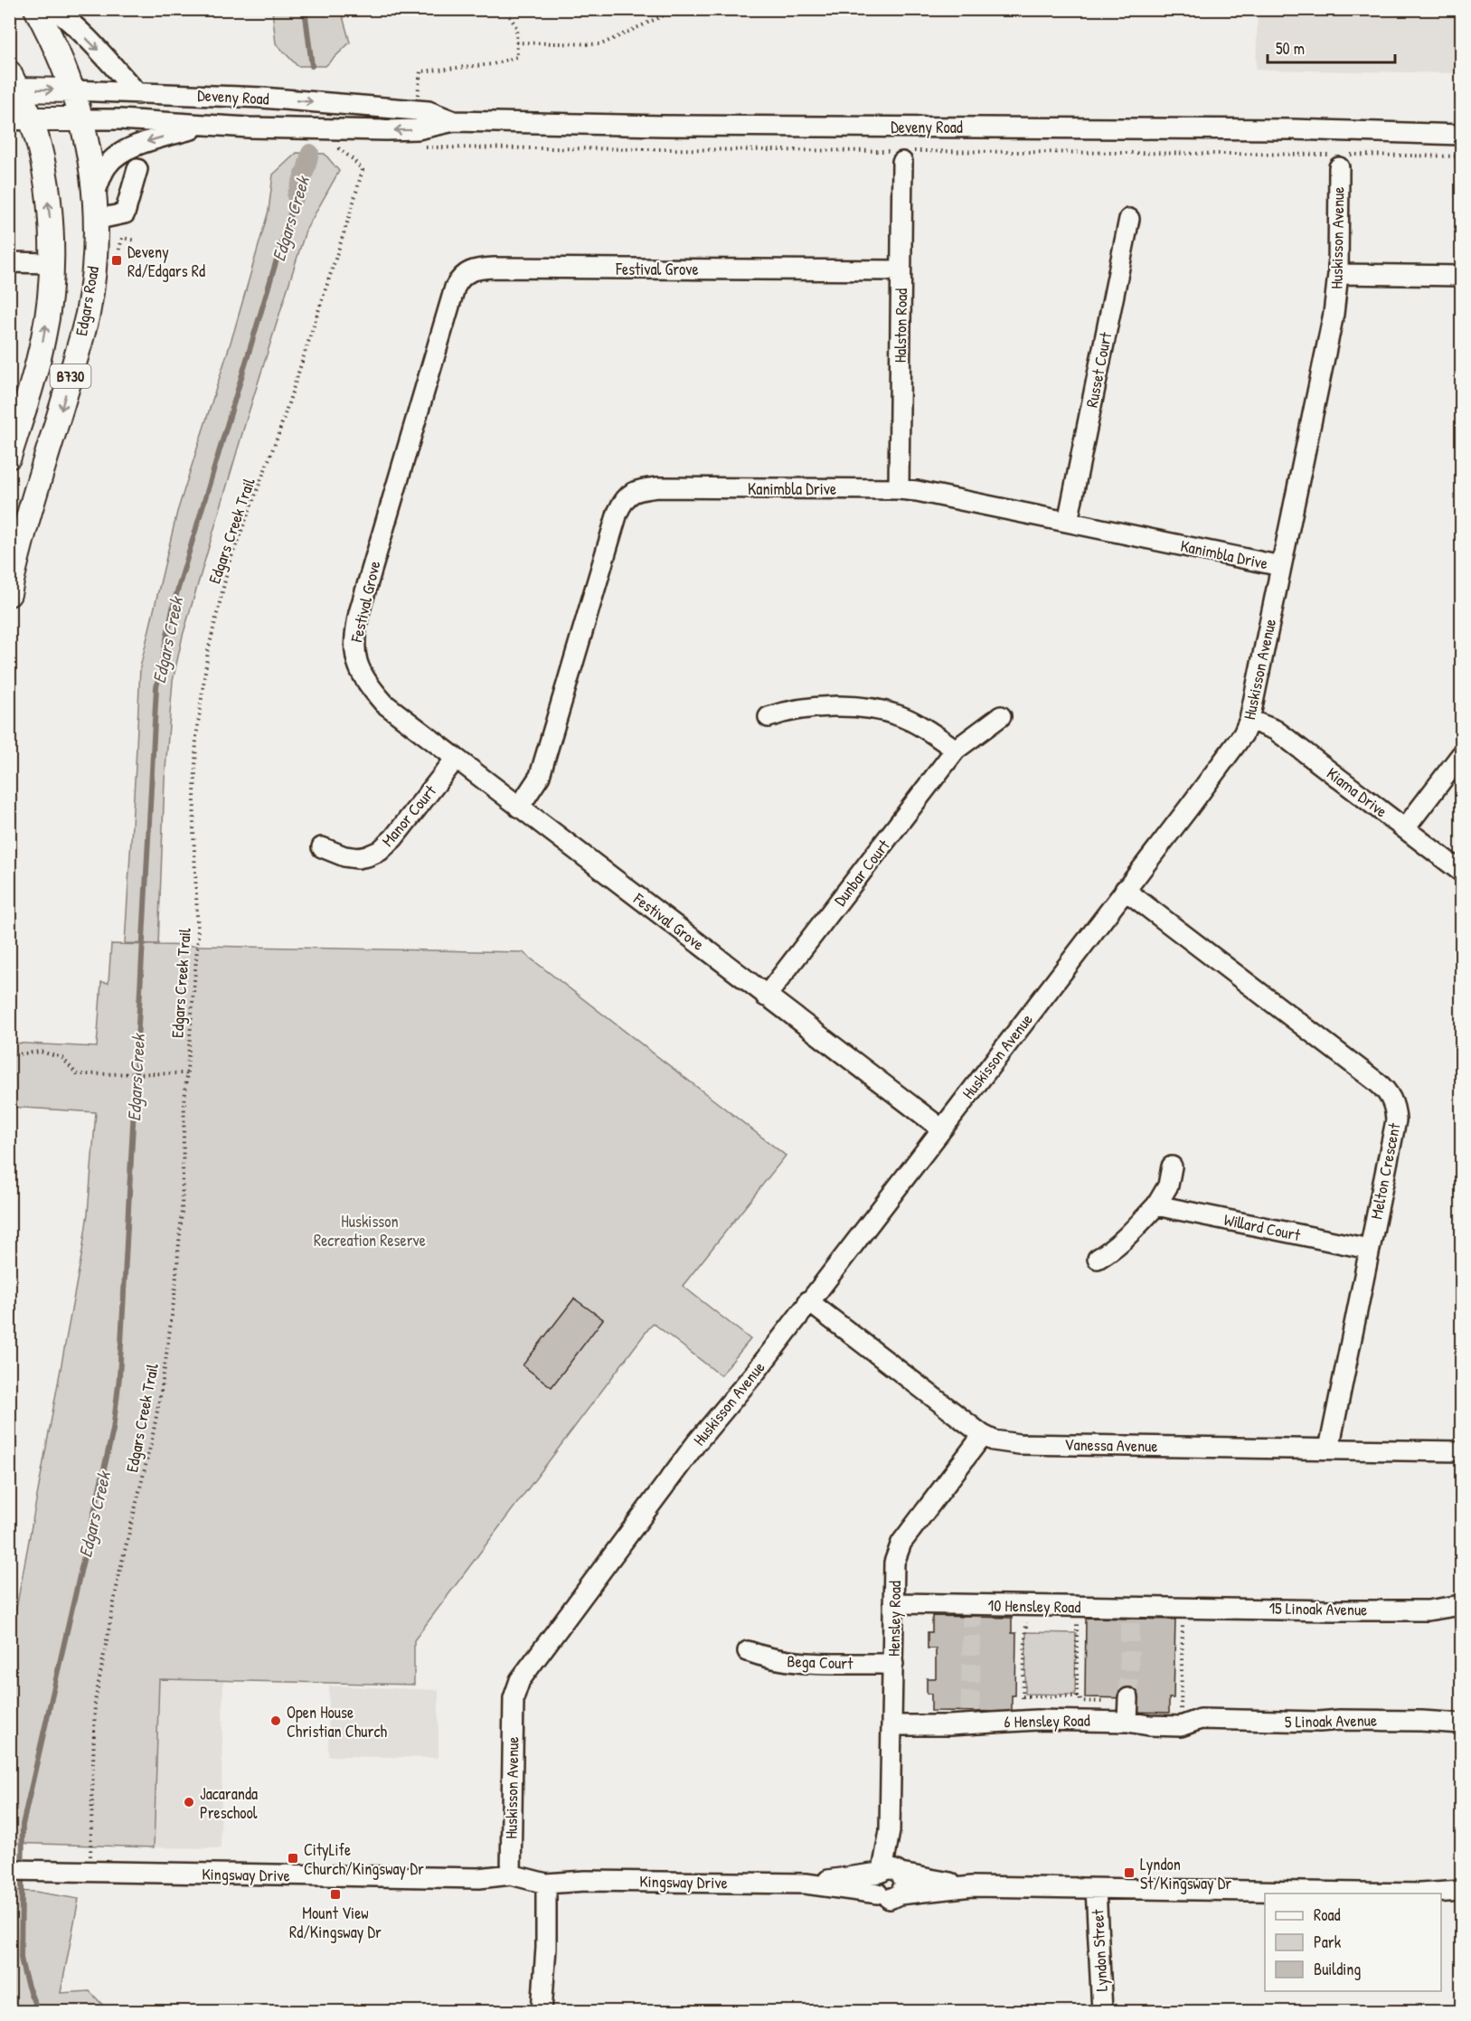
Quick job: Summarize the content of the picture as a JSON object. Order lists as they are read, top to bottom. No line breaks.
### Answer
{"streets":{"main road":["Deveny Road","Edgars Road","B730"],"street":["Huskisson Avenue","Festival Grove","Halston Road","Russet Court","Kanimbla Drive","Kiama Drive","Manor Court","Dunbar Court","Melton Crescent","Willard Court","Vanessa Avenue","10 Hensley Road","15 Linoak Avenue","Hensley Road","Bega Court","6 Hensley Road","5 Linoak Avenue","Kingsway Drive","Lyndon Street"],"path":["Edgars Creek Trail"]},"crossings":[["Deveny Road","Edgars Road"],["Deveny Road","B730"],["Huskisson Avenue","Festival Grove"],["Huskisson Avenue","Kanimbla Drive"],["Huskisson Avenue","Kiama Drive"],["Huskisson Avenue","Melton Crescent"],["Huskisson Avenue","Vanessa Avenue"],["Huskisson Avenue","Kingsway Drive"],["Festival Grove","Halston Road"],["Festival Grove","Kanimbla Drive"],["Festival Grove","Manor Court"],["Festival Grove","Dunbar Court"],["Halston Road","Kanimbla Drive"],["Russet Court","Kanimbla Drive"],["Melton Crescent","Willard Court"],["Melton Crescent","Vanessa Avenue"],["Vanessa Avenue","Hensley Road"],["10 Hensley Road","15 Linoak Avenue"],["10 Hensley Road","Hensley Road"],["Hensley Road","Bega Court"],["Hensley Road","6 Hensley Road"],["Hensley Road","Kingsway Drive"],["6 Hensley Road","5 Linoak Avenue"],["Kingsway Drive","Lyndon Street"]],"water":["Edgars Creek"],"parks":["Huskisson Recreation Reserve"],"places":{"transit":["Deveny Rd/Edgars Rd","CityLife Church/Kingsway Dr","Lyndon St/Kingsway Dr","Mount View Rd/Kingsway Dr"],"other":["Open House Christian Church","Jacaranda Preschool"]},"legend":["Road","Park","Building"],"scale_bar":"50 m"}
